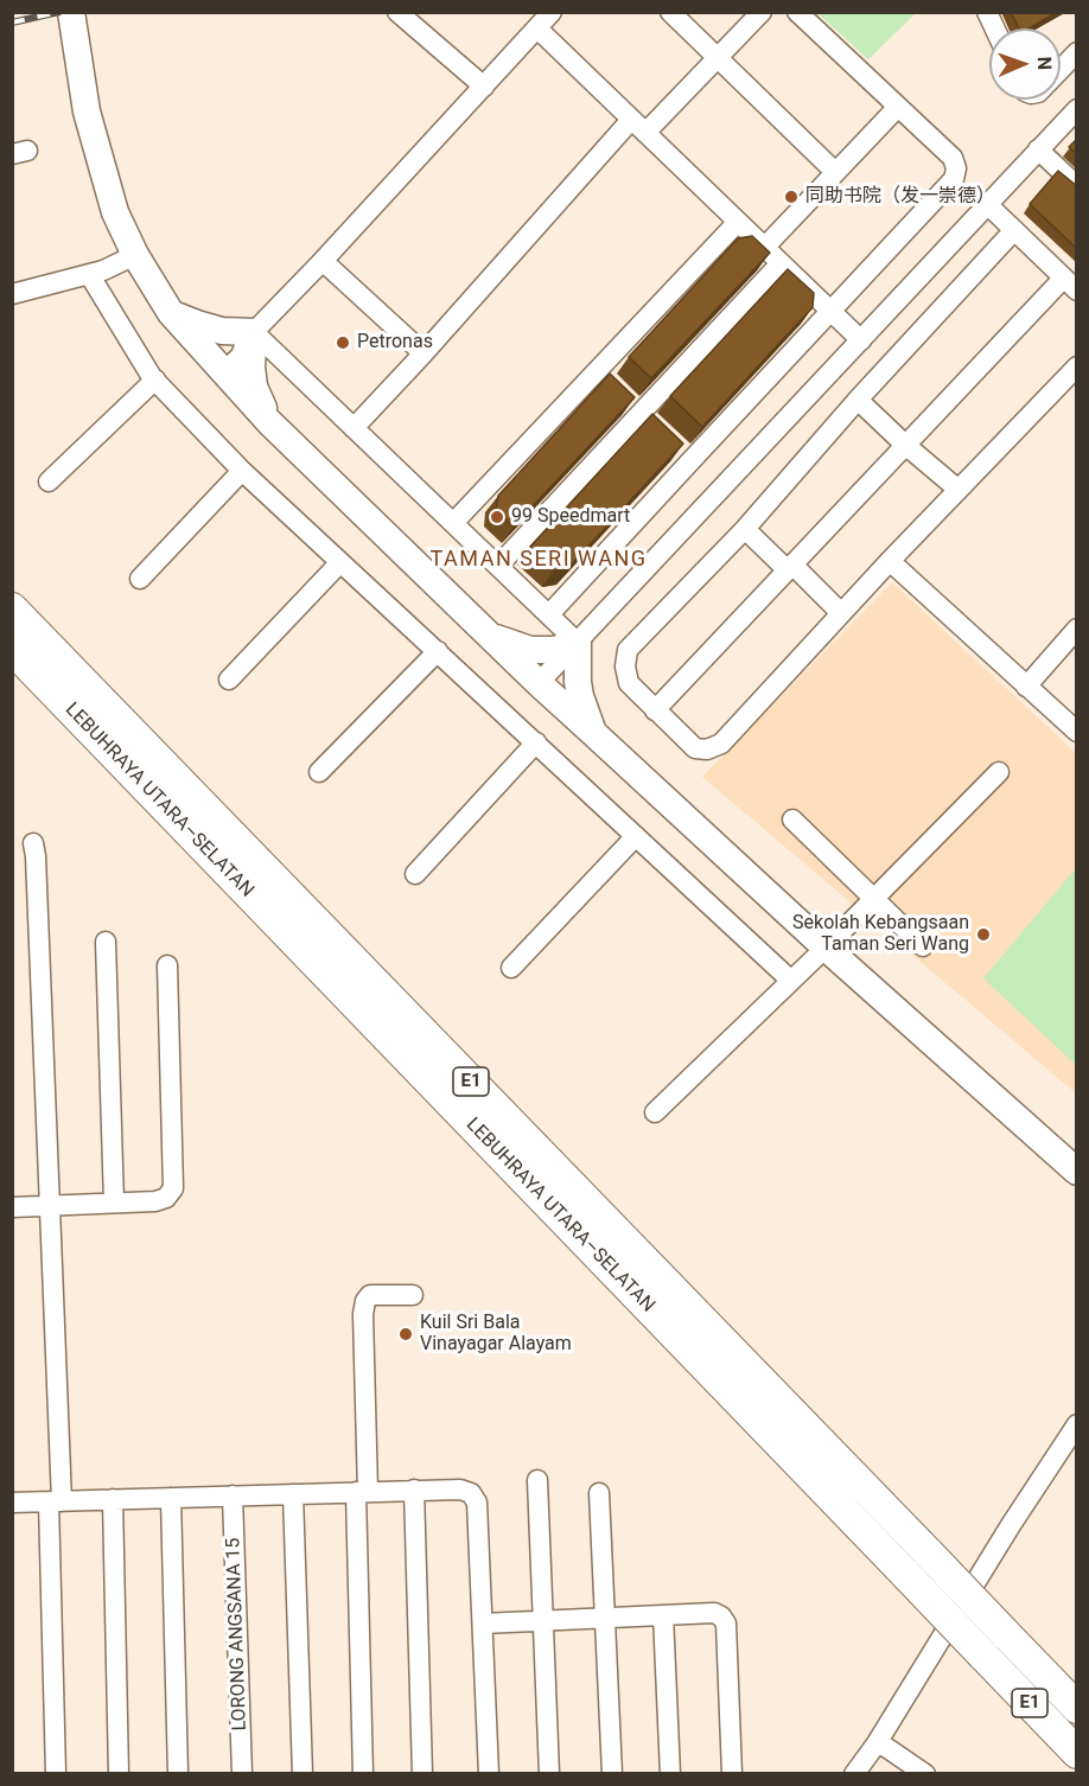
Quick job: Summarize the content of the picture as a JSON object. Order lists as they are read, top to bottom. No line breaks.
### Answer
{"streets":{"highway":["LEBUHRAYA UTARA–SELATAN","E1"],"street":["LORONG ANGSANA 15"]},"districts":["TAMAN SERI WANG"],"places":["同助书院（发一崇德）","Petronas","99 Speedmart","Sekolah Kebangsaan Taman Seri Wang","Kuil Sri Bala Vinayagar Alayam"],"north":"right"}
